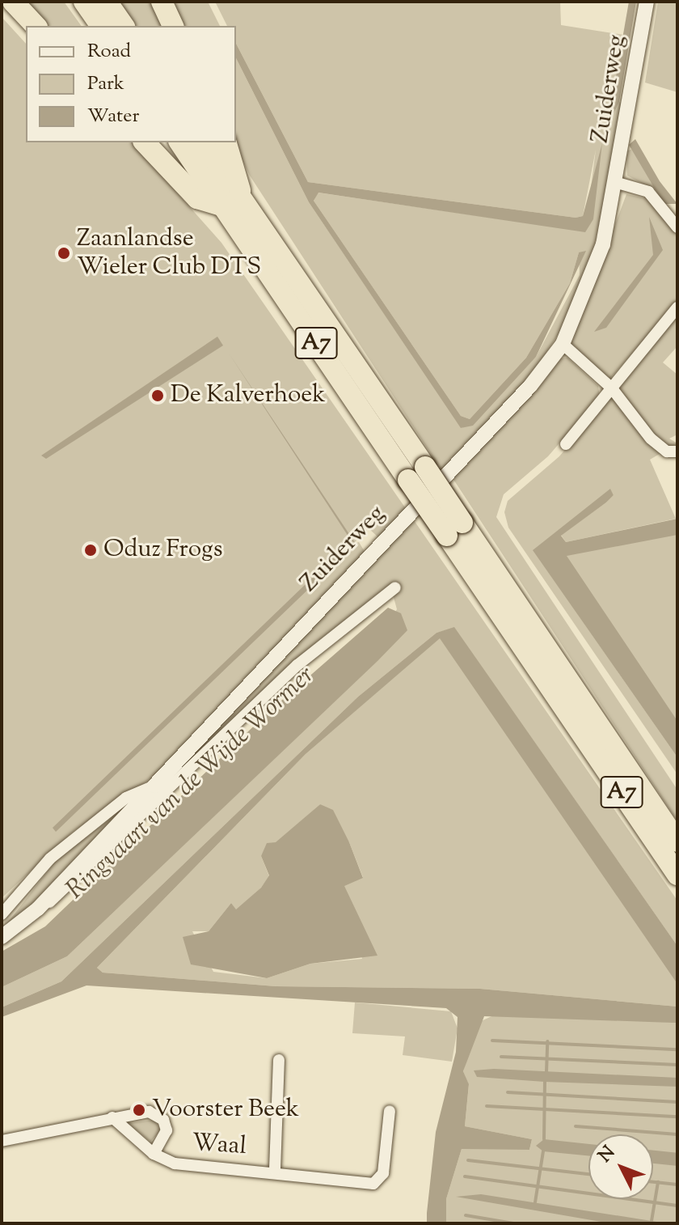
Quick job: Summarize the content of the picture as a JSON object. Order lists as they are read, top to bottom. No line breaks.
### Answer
{"streets":{"highway":["A7"],"street":["Zuiderweg","Waal"]},"water":["Ringvaart van de Wijde Wormer"],"places":["Zaanlandse Wieler Club DTS","De Kalverhoek","Oduz Frogs","Voorster Beek"],"legend":["Road","Park","Water"],"north":"top left"}
